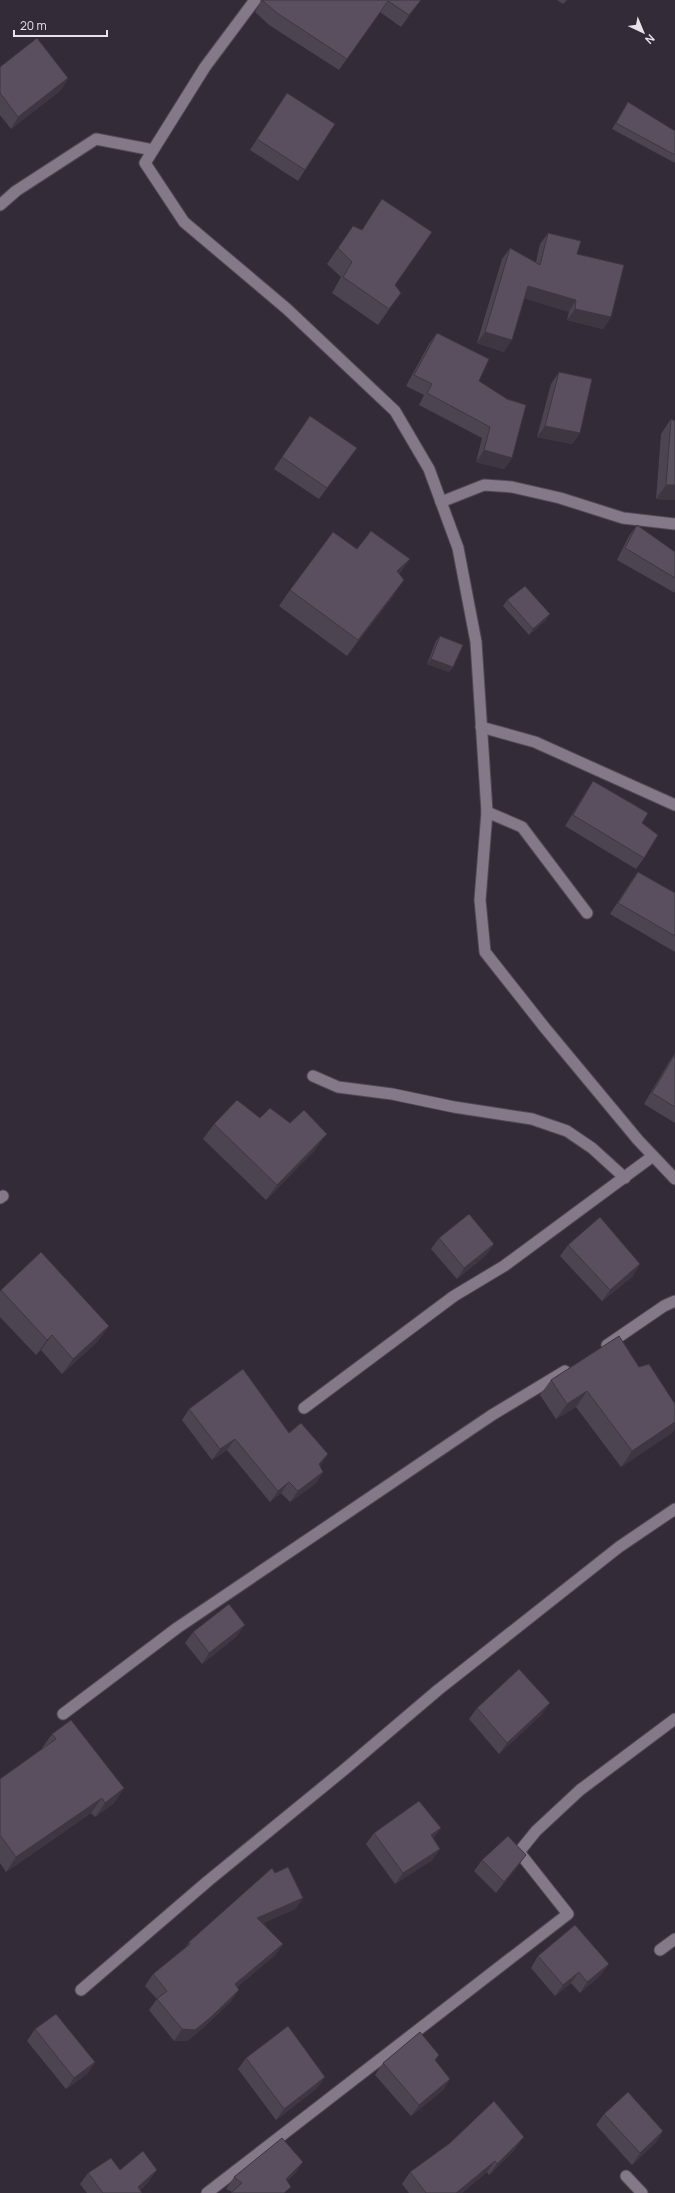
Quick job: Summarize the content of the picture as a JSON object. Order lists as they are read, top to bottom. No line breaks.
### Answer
{"scale_bar":"20 m","north":"bottom right"}
